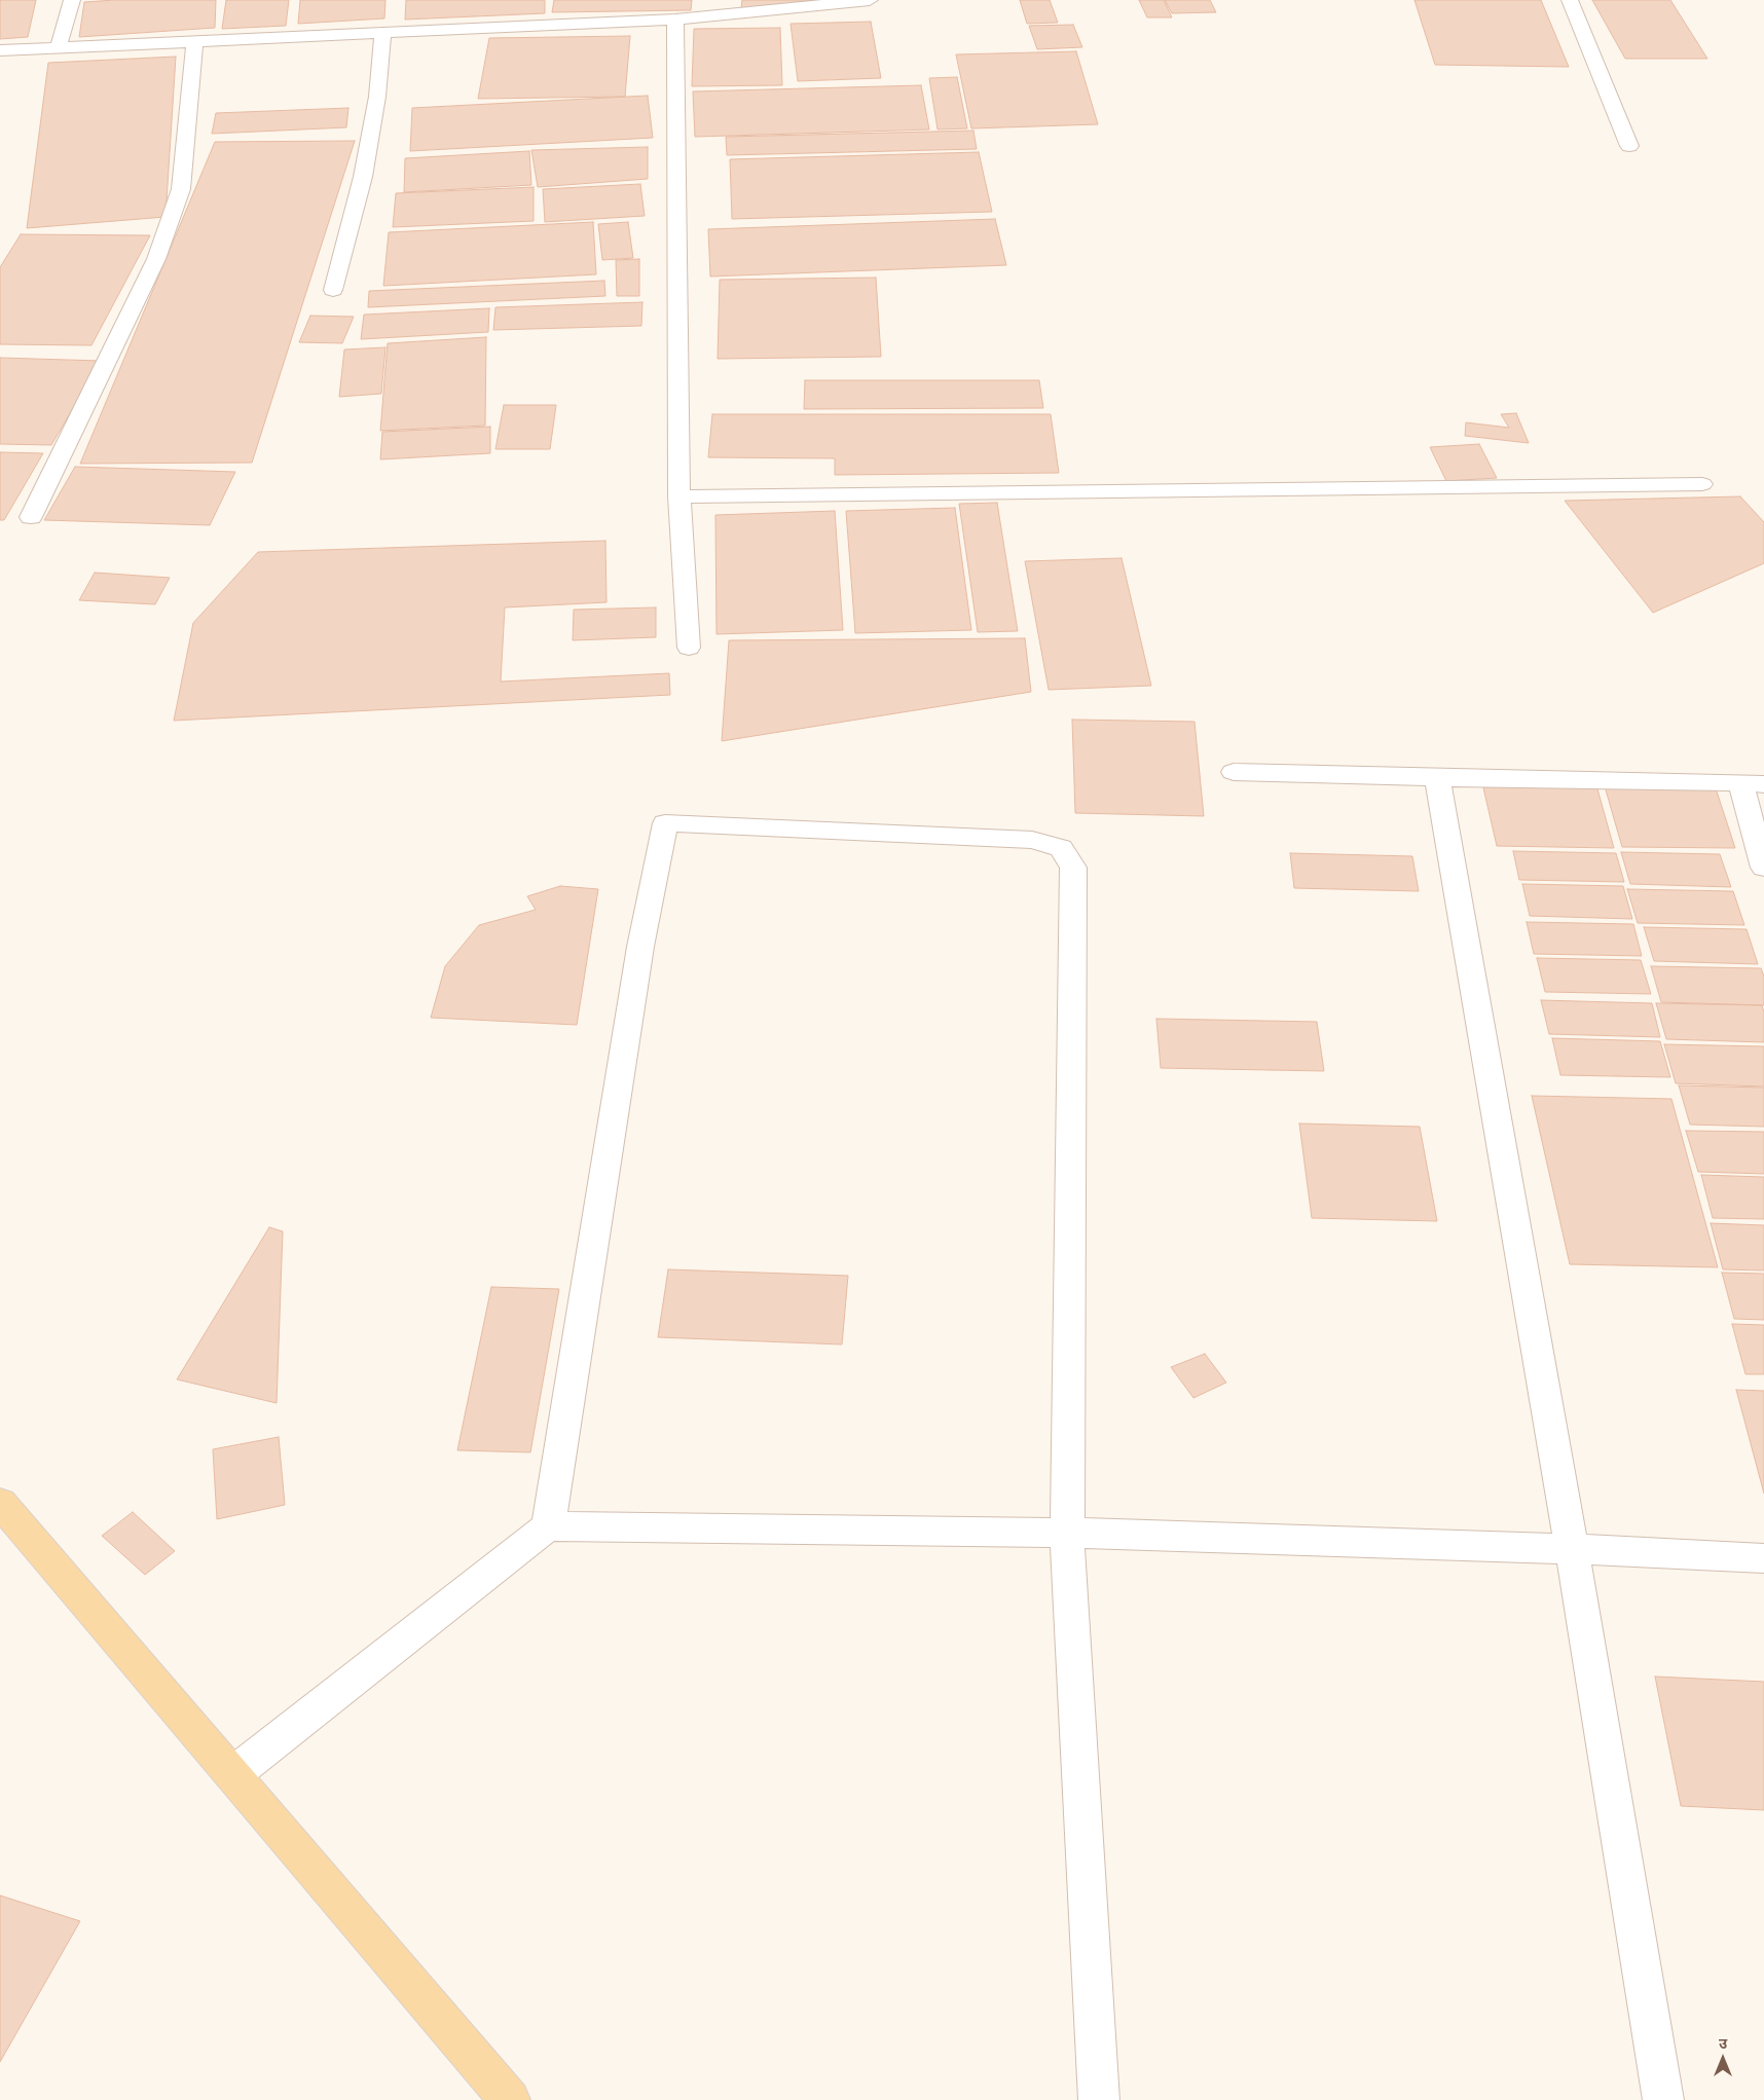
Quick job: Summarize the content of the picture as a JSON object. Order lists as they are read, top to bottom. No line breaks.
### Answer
{"north":"top"}
